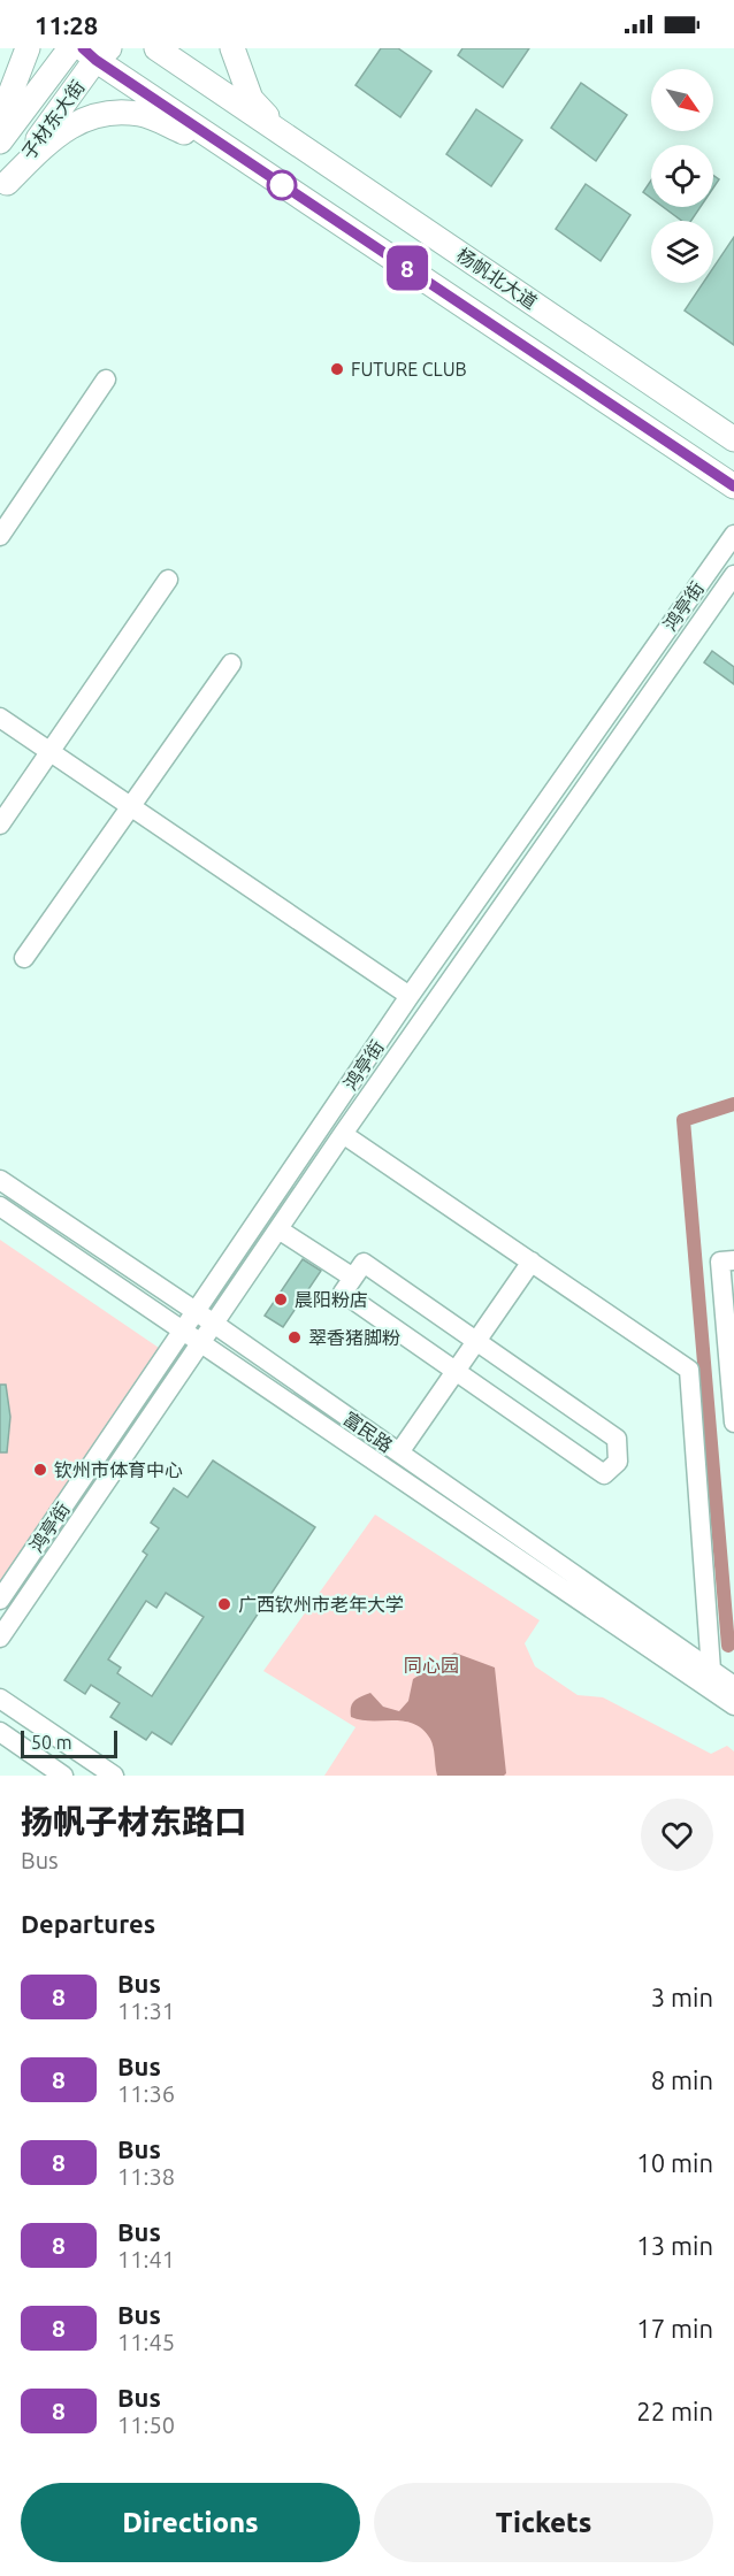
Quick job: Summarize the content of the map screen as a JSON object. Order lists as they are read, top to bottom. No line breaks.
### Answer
{"streets":{"main road":["子材东大街","杨帆北大道"],"street":["鸿亭街","富民路"]},"crossings":[["鸿亭街","富民路"]],"parks":["同心园"],"places":["FUTURE CLUB","晨阳粉店","翠香猪脚粉","钦州市体育中心","广西钦州市老年大学"],"lines":["bus line 8"],"scale_bar":"50 m","north":"bottom right","page":{"status":"11:28","on_map":"8","scale":"50 m","heading":[["扬帆子材东路口","Bus"],"Departures"],"list":[{"mark":"8","name":"Bus","note":"11:31","value":"3 min"},{"mark":"8","name":"Bus","note":"11:36","value":"8 min"},{"mark":"8","name":"Bus","note":"11:38","value":"10 min"},{"mark":"8","name":"Bus","note":"11:41","value":"13 min"},{"mark":"8","name":"Bus","note":"11:45","value":"17 min"},{"mark":"8","name":"Bus","note":"11:50","value":"22 min"}],"buttons":["Directions","Tickets"]}}
